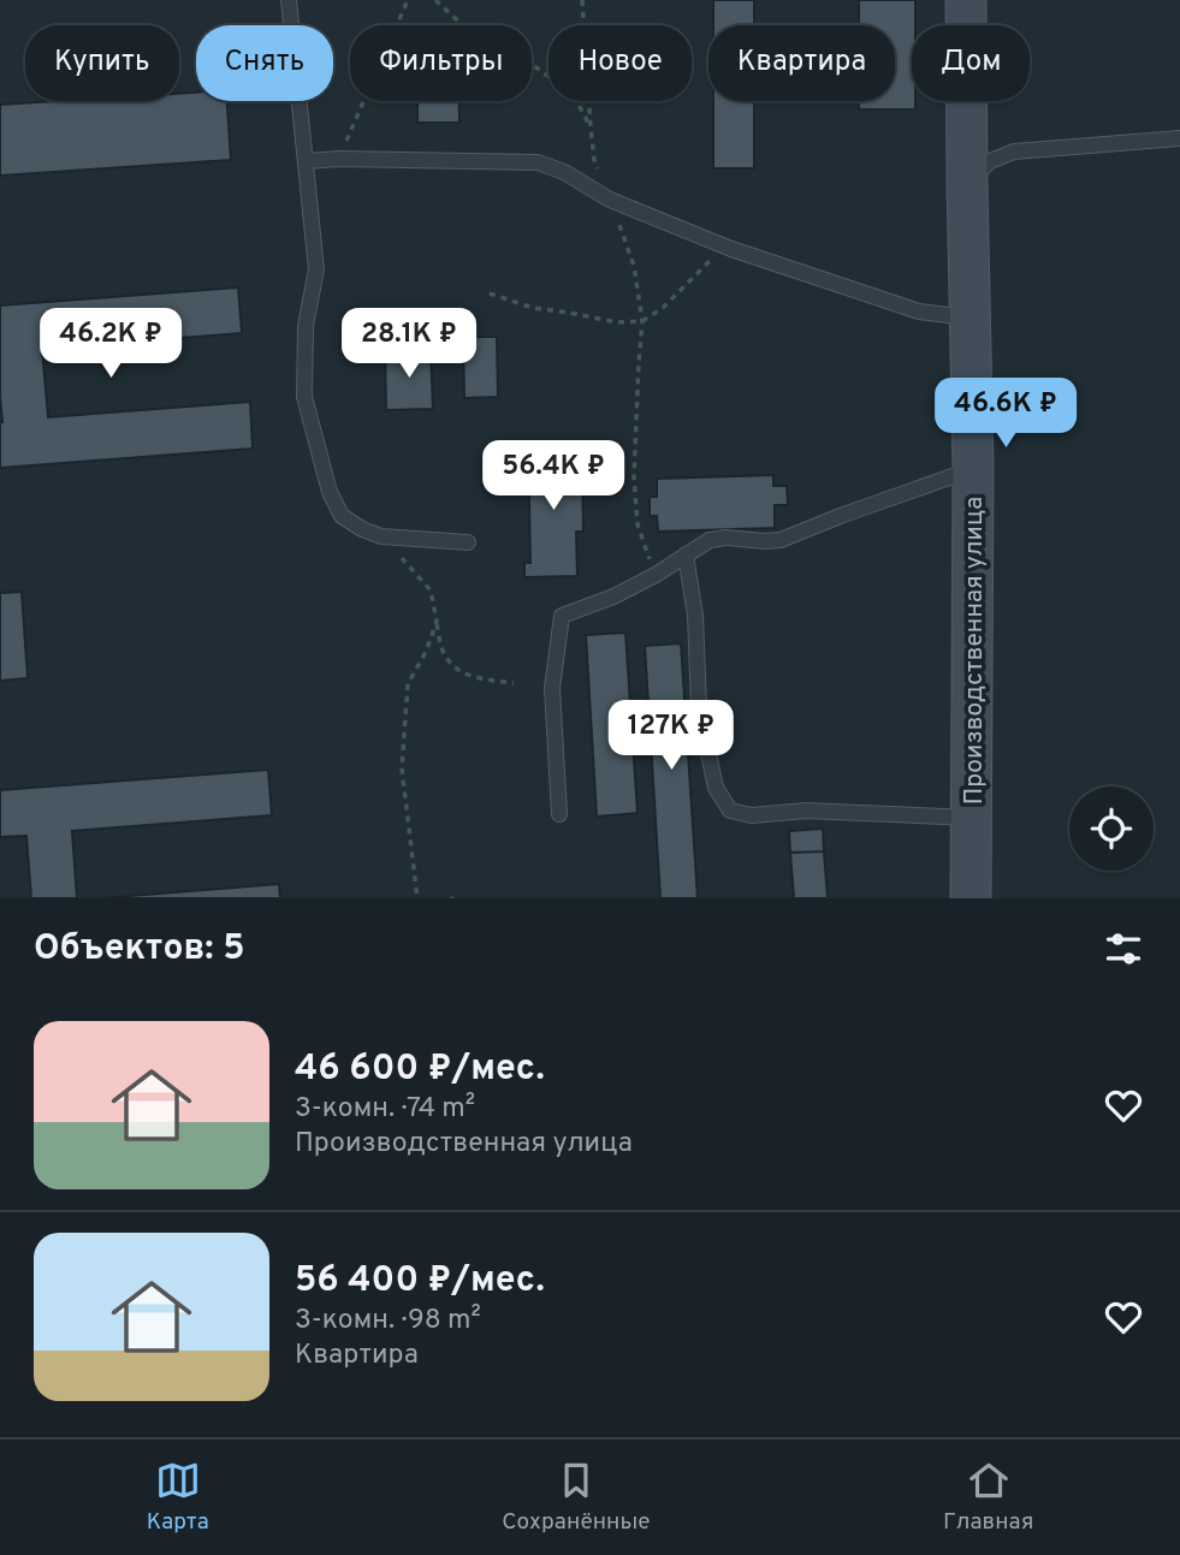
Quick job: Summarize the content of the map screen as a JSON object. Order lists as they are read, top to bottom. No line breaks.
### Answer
{"streets":{"street":["Производственная улица"]},"page":{"chip":["Купить","Снять","Фильтры","Новое","Квартира","Дом"],"price":["46.2K ₽","28.1K ₽","46.6K ₽","56.4K ₽","127K ₽"],"heading":"Объектов: 5","list":[{"name":"46 600 ₽/мес.","note":"3-комн. · 74 m² · Производственная улица"},{"name":"56 400 ₽/мес.","note":"3-комн. · 98 m² · Квартира"}],"tabs":["Карта","Сохранённые","Главная"]}}
